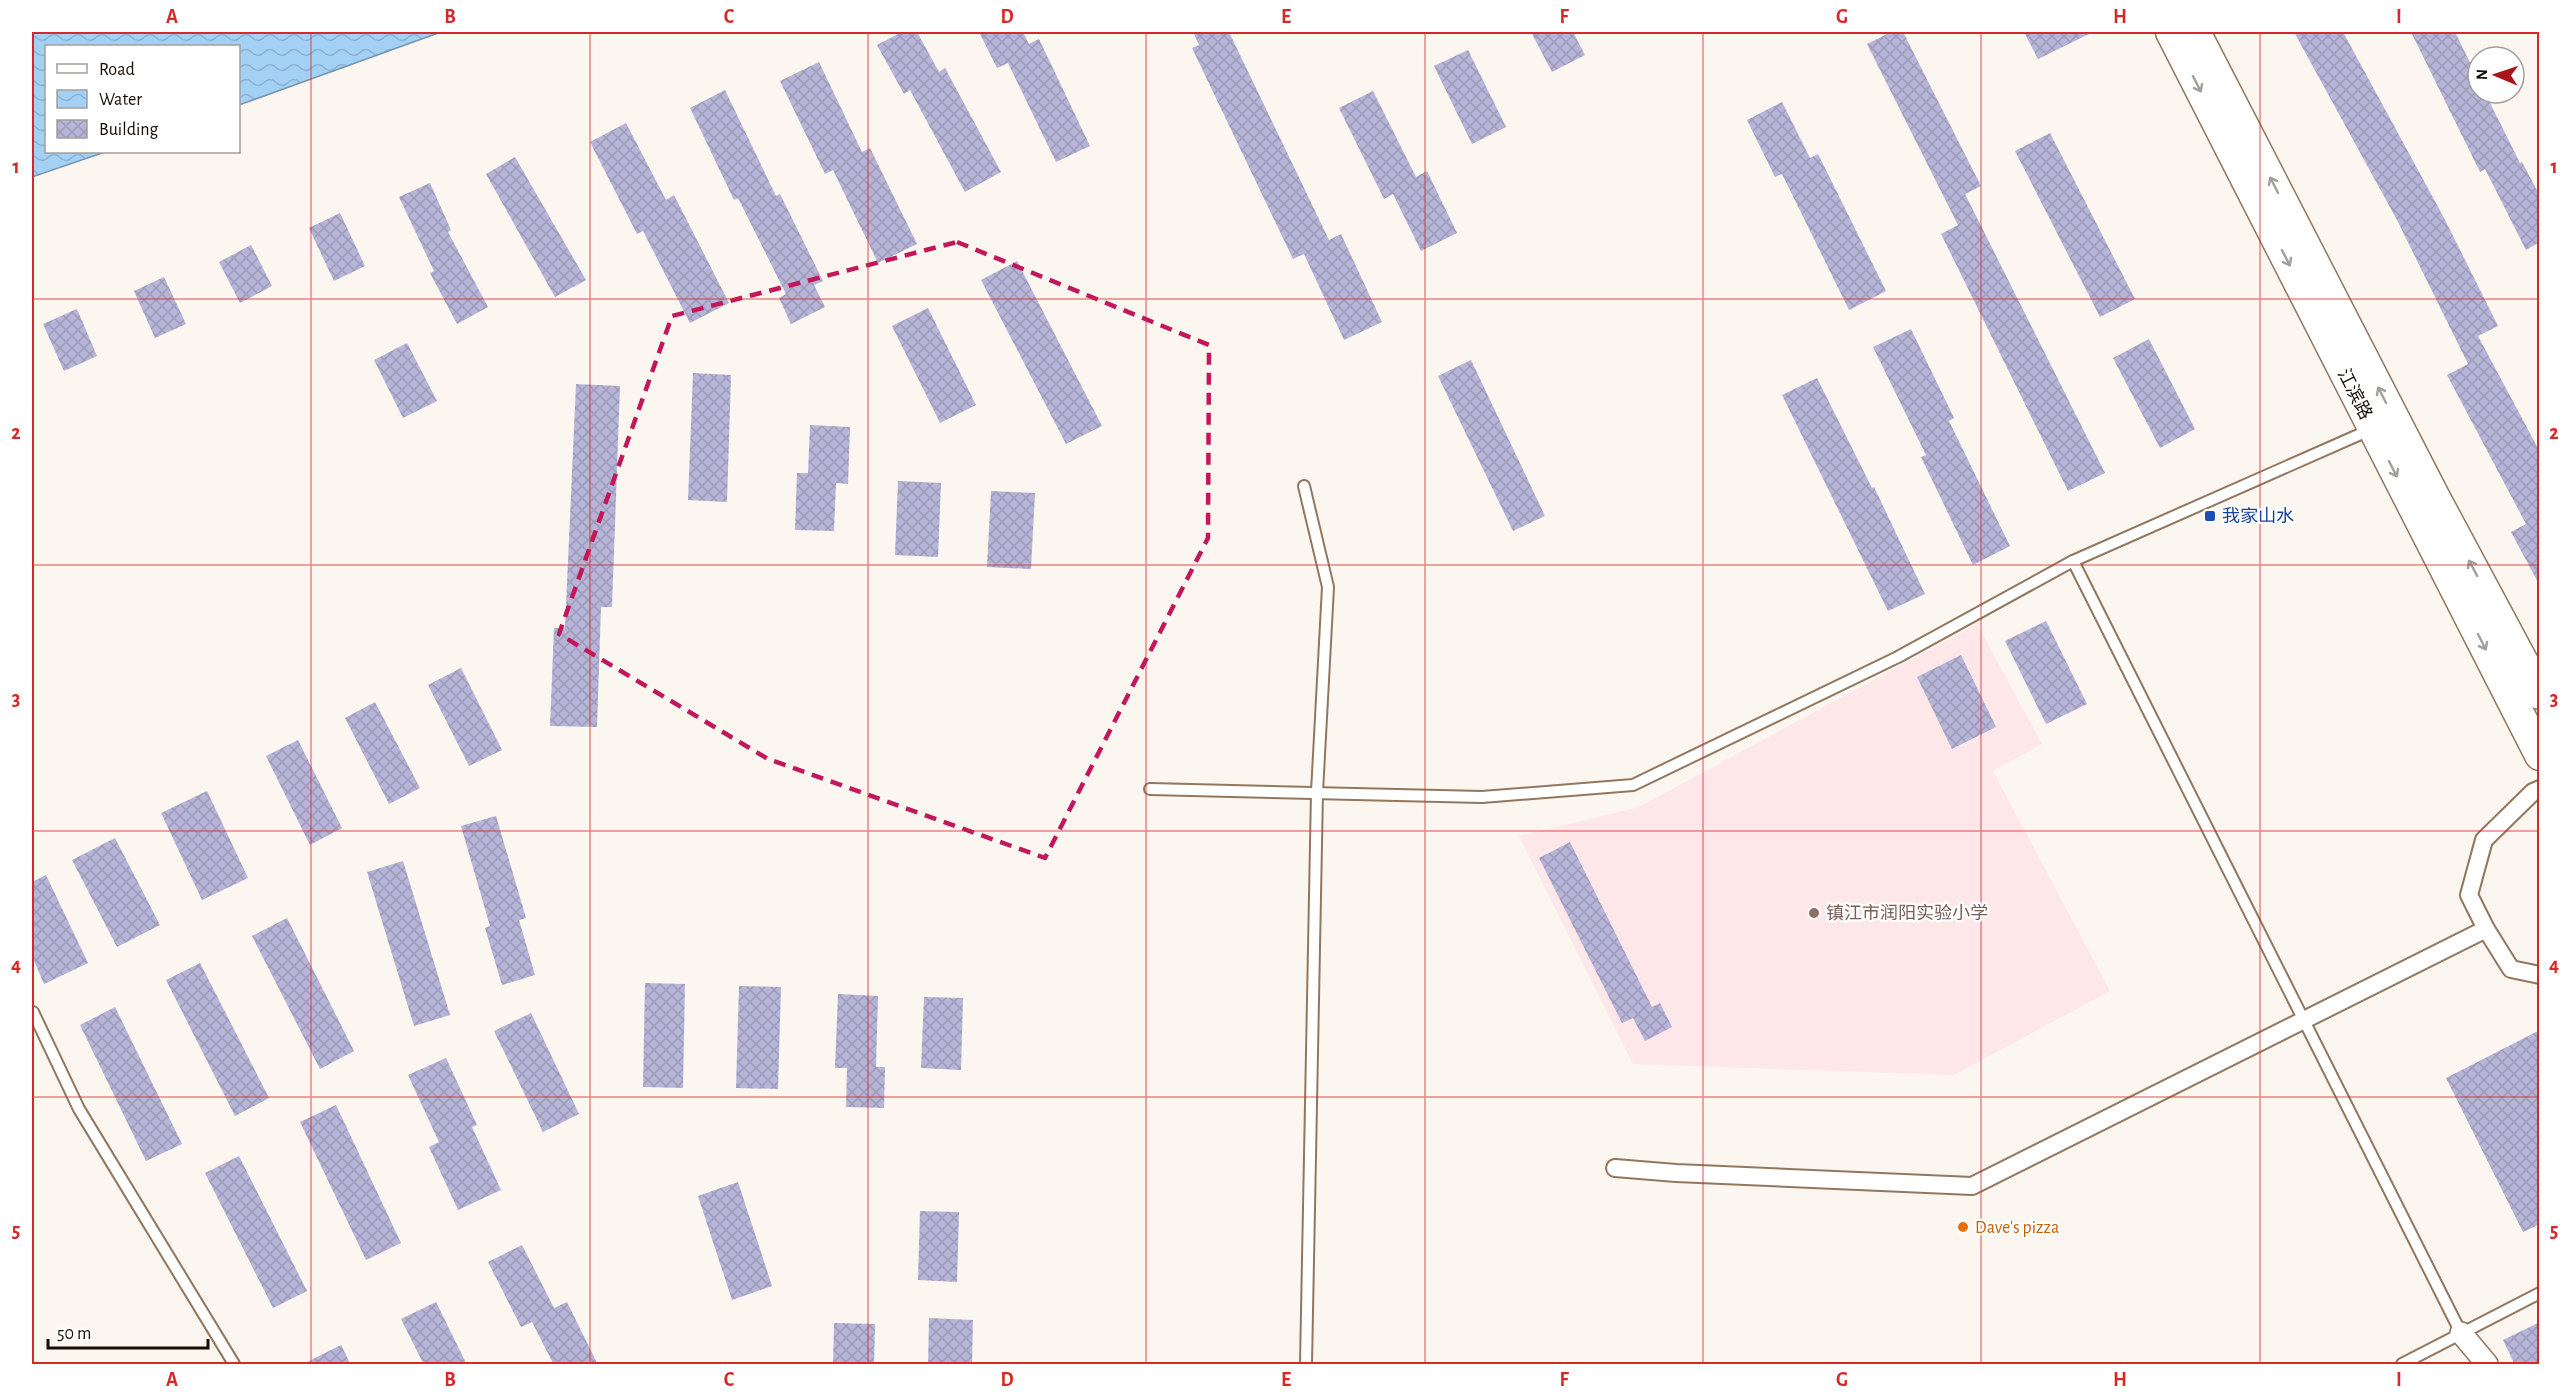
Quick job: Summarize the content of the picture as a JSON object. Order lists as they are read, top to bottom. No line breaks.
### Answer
{"streets":{"main road":["江滨路"]},"places":{"transit":["我家山水"],"other":["镇江市润阳实验小学","Dave's pizza"]},"legend":["Road","Water","Building"],"scale_bar":"50 m","north":"left","grid":{"columns":["A","B","C","D","E","F","G","H","I"],"rows":["1","2","3","4","5"]}}
